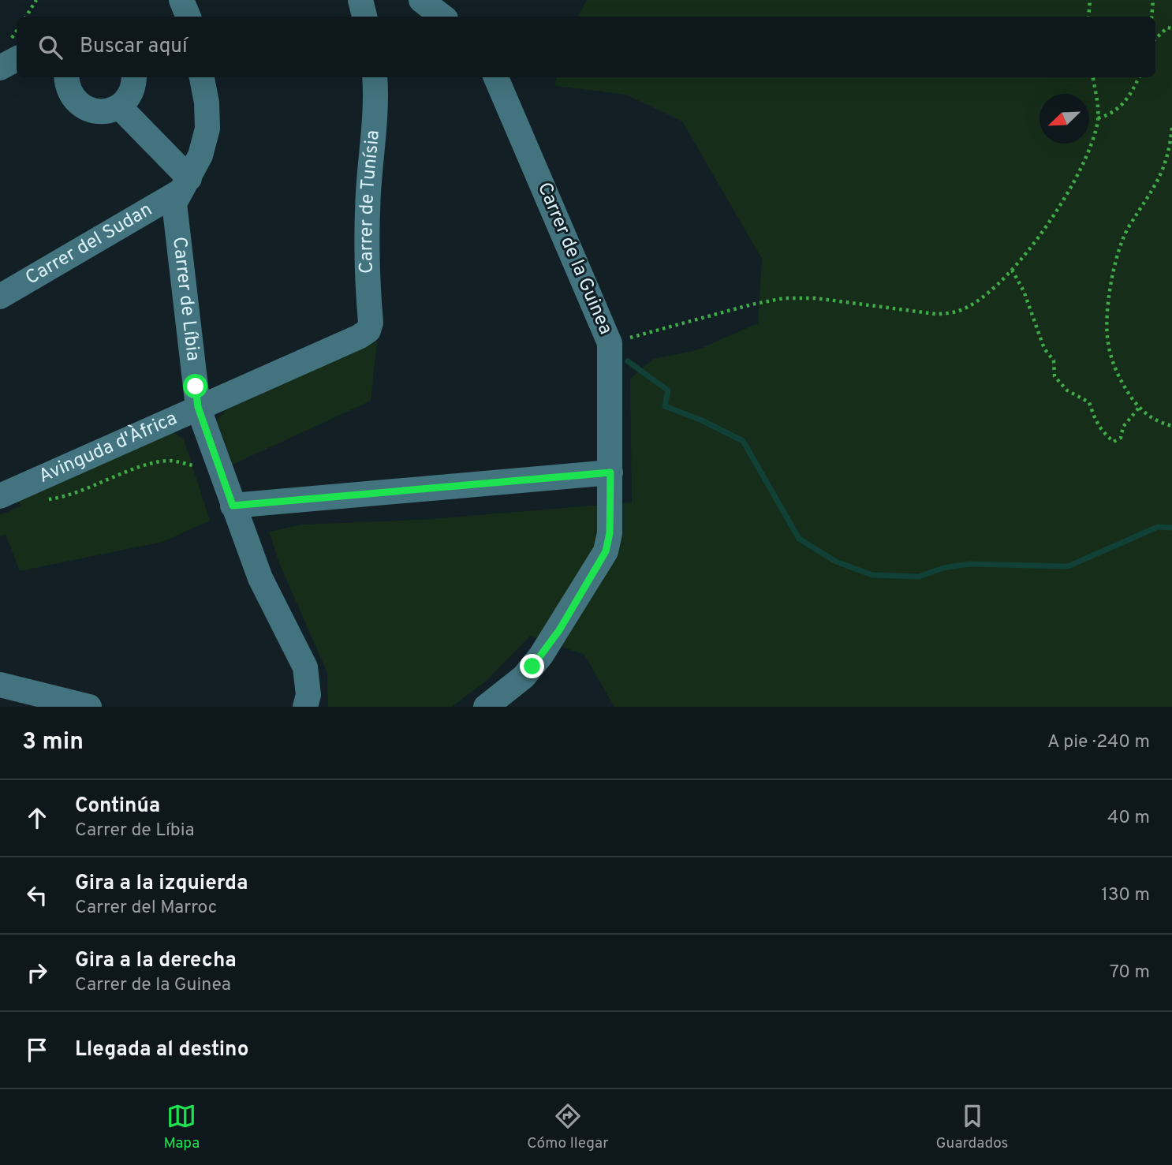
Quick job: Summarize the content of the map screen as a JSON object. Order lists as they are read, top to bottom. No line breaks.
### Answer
{"streets":{"street":["Carrer de Tunísia","Carrer del Sudan","Carrer de la Guinea","Carrer de Líbia","Avinguda d'Àfrica"]},"crossings":[["Carrer de Tunísia","Avinguda d'Àfrica"],["Carrer del Sudan","Carrer de Líbia"],["Carrer de Líbia","Avinguda d'Àfrica"]],"north":"bottom left","page":{"search":"Buscar aquí","heading":["3 min","A pie · 240 m"],"list":[["Continúa","Carrer de Líbia","40 m"],["Gira a la izquierda","Carrer del Marroc","130 m"],["Gira a la derecha","Carrer de la Guinea","70 m"],"Llegada al destino"],"nav":["Mapa","Cómo llegar","Guardados"]}}
